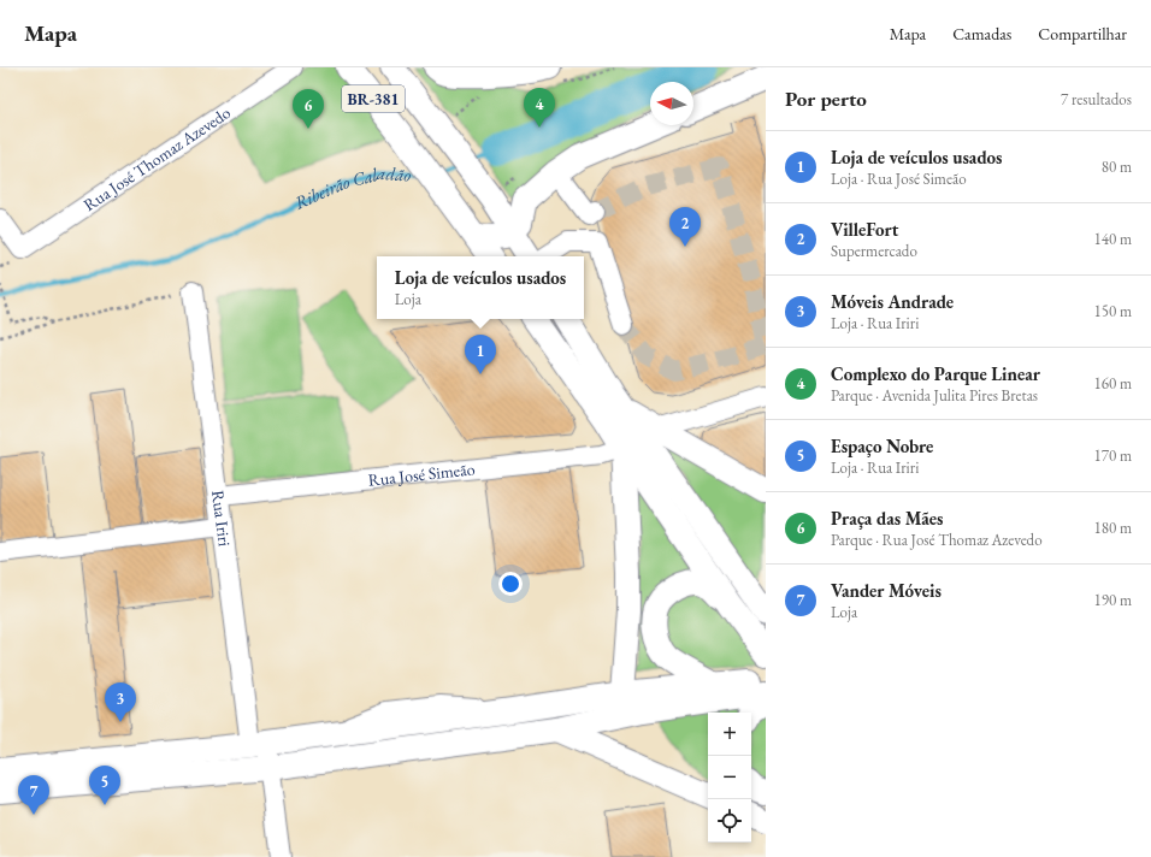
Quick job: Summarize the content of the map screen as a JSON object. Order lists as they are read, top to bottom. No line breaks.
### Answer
{"streets":{"main road":["BR-381"],"street":["Rua José Thomaz Azevedo","Rua José Simeão","Rua Iriri"]},"crossings":[["Rua José Simeão","Rua Iriri"]],"water":["Ribeirão Caladão"],"north":"left","page":{"header":"Mapa","nav":["Mapa","Camadas","Compartilhar"],"heading":["Por perto","7 resultados"],"pins":["4","6","2","1","3","5","7"],"list":[{"mark":"1","name":"Loja de veículos usados","note":"Loja · Rua José Simeão","value":"80 m"},{"mark":"2","name":"VilleFort","note":"Supermercado","value":"140 m"},{"mark":"3","name":"Móveis Andrade","note":"Loja · Rua Iriri","value":"150 m"},{"mark":"4","name":"Complexo do Parque Linear","note":"Parque · Avenida Julita Pires Bretas","value":"160 m"},{"mark":"5","name":"Espaço Nobre","note":"Loja · Rua Iriri","value":"170 m"},{"mark":"6","name":"Praça das Mães","note":"Parque · Rua José Thomaz Azevedo","value":"180 m"},{"mark":"7","name":"Vander Móveis","note":"Loja","value":"190 m"}],"popup":["Loja de veículos usados","Loja"],"map_buttons":["+","−"]}}
